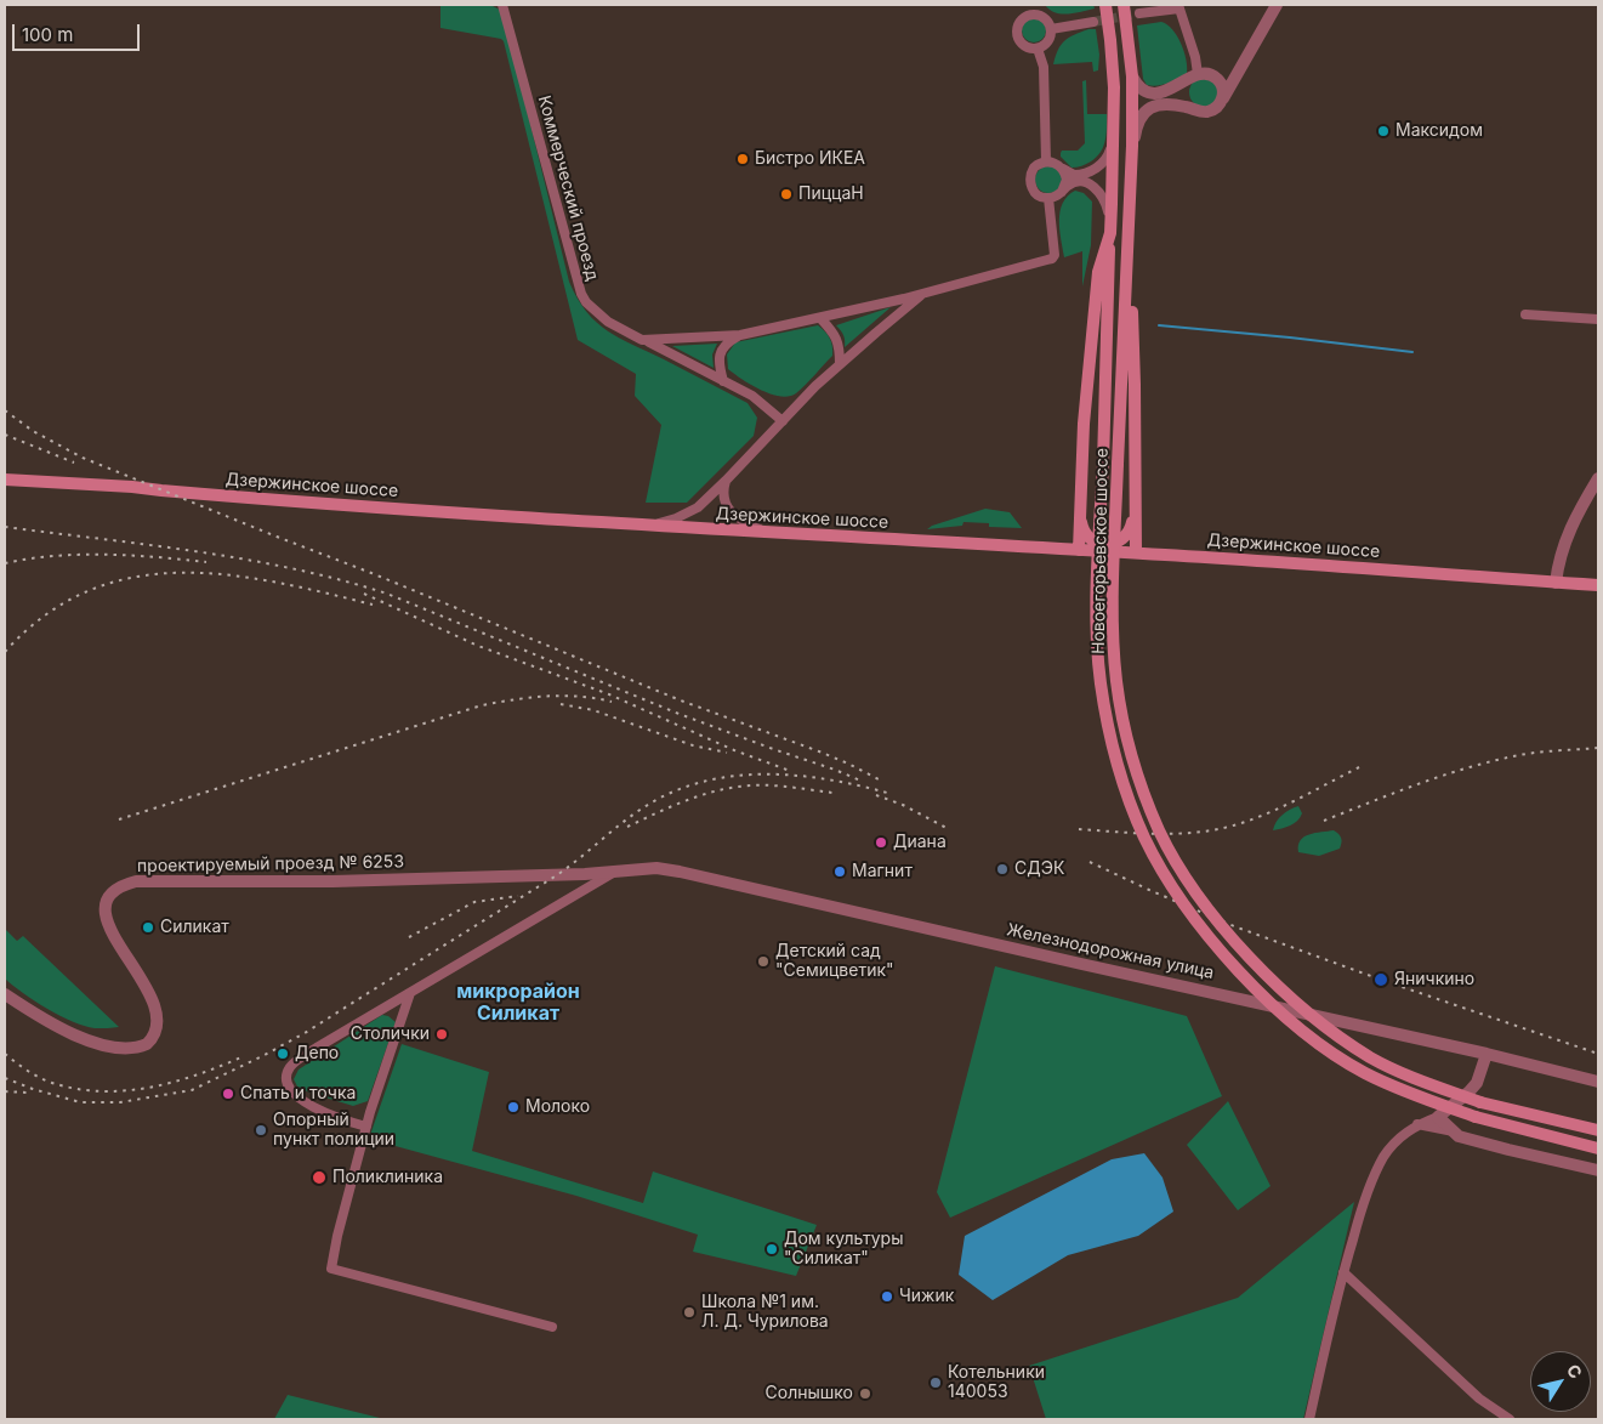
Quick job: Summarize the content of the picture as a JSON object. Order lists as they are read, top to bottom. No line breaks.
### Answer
{"streets":{"main road":["Дзержинское шоссе","Новоегорьевское шоссе"],"street":["Коммерческий проезд","проектируемый проезд № 6253","Железнодорожная улица"]},"crossings":[["проектируемый проезд № 6253","Железнодорожная улица"]],"districts":["микрорайон Силикат"],"places":["Максидом","Бистро ИКЕА","ПиццаН","Диана","СДЭК","Магнит","Силикат","Детский сад \"Семицветик\"","Яничкино","Столички","Депо","Спать и точка","Молоко","Опорный пункт полиции","Поликлиника","Дом культуры \"Силикат\"","Чижик","Школа №1 им. Л. Д. Чурилова","Котельники 140053","Солнышко"],"scale_bar":"100 m","north":"top right"}
